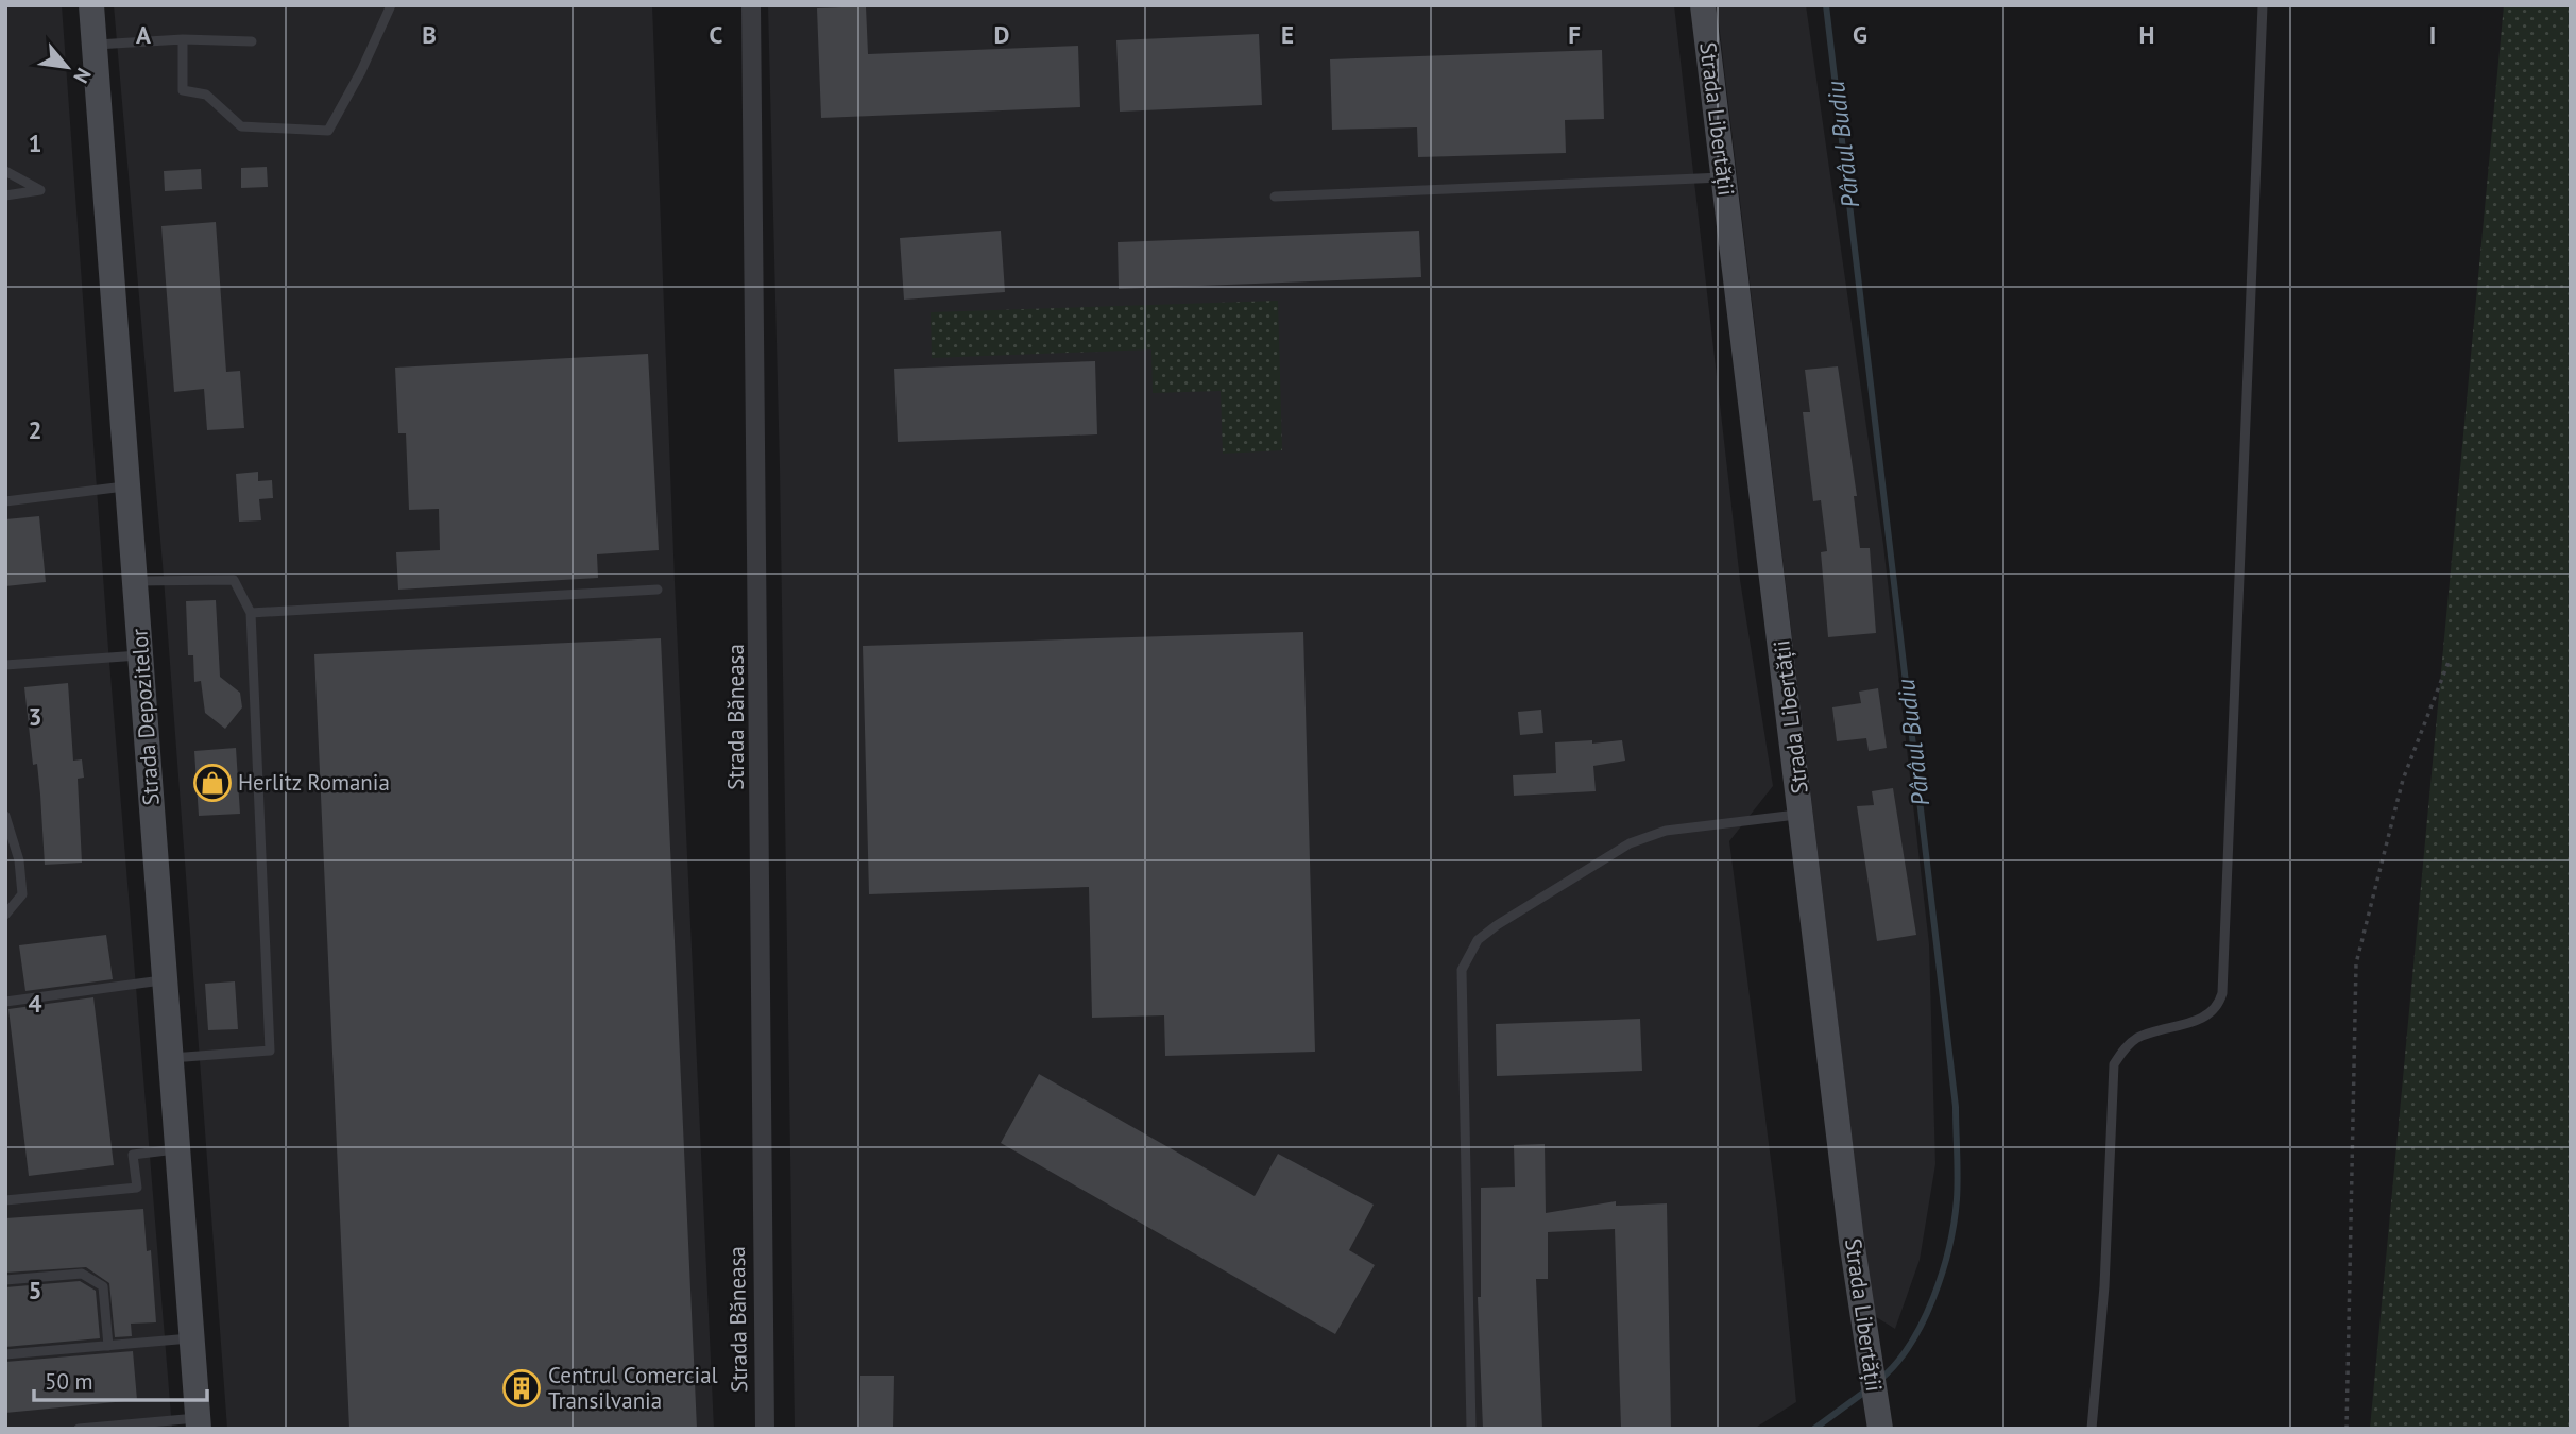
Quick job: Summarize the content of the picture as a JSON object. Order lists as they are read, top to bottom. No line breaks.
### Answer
{"streets":{"main road":["Strada Libertății","Strada Depozitelor"],"street":["Strada Băneasa"]},"water":["Pârâul Budiu"],"places":{"shop":["Herlitz Romania"],"building":["Centrul Comercial Transilvania"]},"scale_bar":"50 m","north":"bottom right","grid":{"columns":["A","B","C","D","E","F","G","H","I"],"rows":["1","2","3","4","5"]}}
